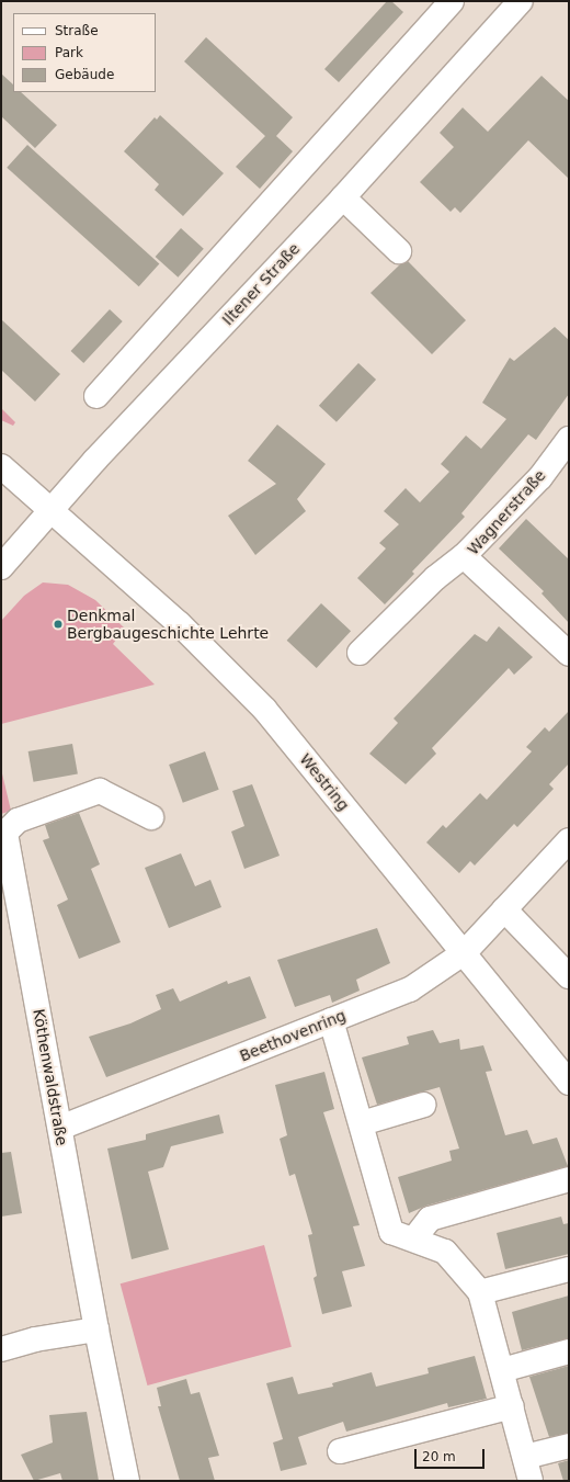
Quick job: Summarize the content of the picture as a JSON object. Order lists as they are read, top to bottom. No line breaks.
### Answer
{"streets":{"street":["Iltener Straße","Wagnerstraße","Westring","Beethovenring","Köthenwaldstraße"]},"crossings":[["Iltener Straße","Westring"],["Westring","Beethovenring"],["Beethovenring","Köthenwaldstraße"]],"places":["Denkmal Bergbaugeschichte Lehrte"],"legend":["Straße","Park","Gebäude"],"scale_bar":"20 m"}
